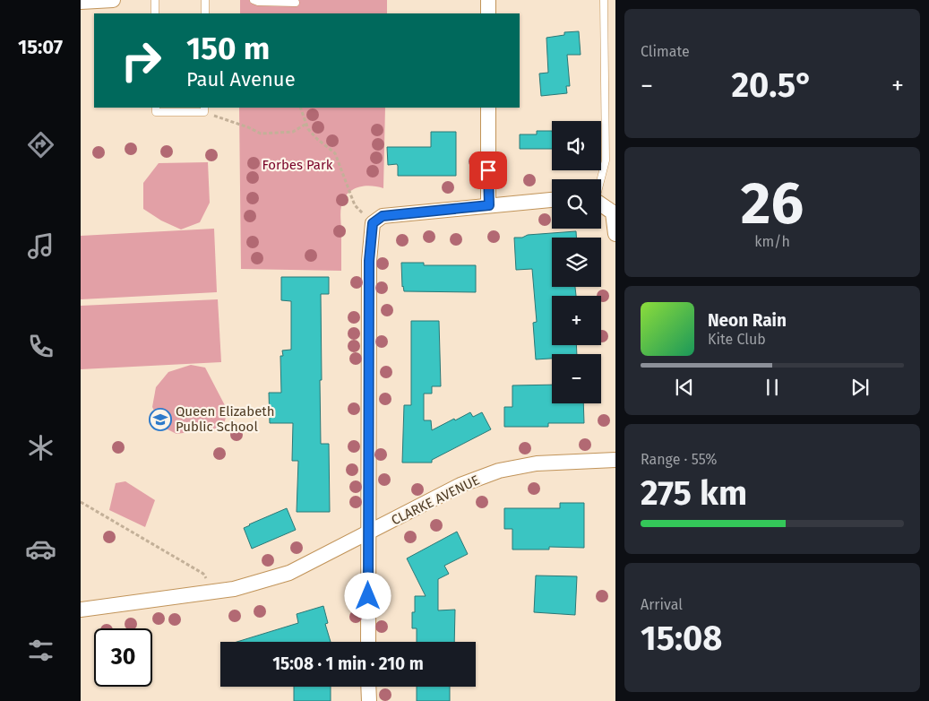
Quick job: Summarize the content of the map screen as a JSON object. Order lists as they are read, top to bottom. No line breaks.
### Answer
{"streets":{"street":["CLARKE AVENUE"]},"parks":["Forbes Park"],"places":{"school or university":["Queen Elizabeth Public School"]},"page":{"tabs":"15:07","tile":["Climate",["26","km/h"],["Range · 55%","275 km"],["Arrival","15:08"]],"turn":["150 m","Paul Avenue"],"heat":["−","20.5°","+"],"map_buttons":["+","−"],"song":["Neon Rain","Kite Club"],"limit":"30","trip":"15:08 · 1 min · 210 m"}}
